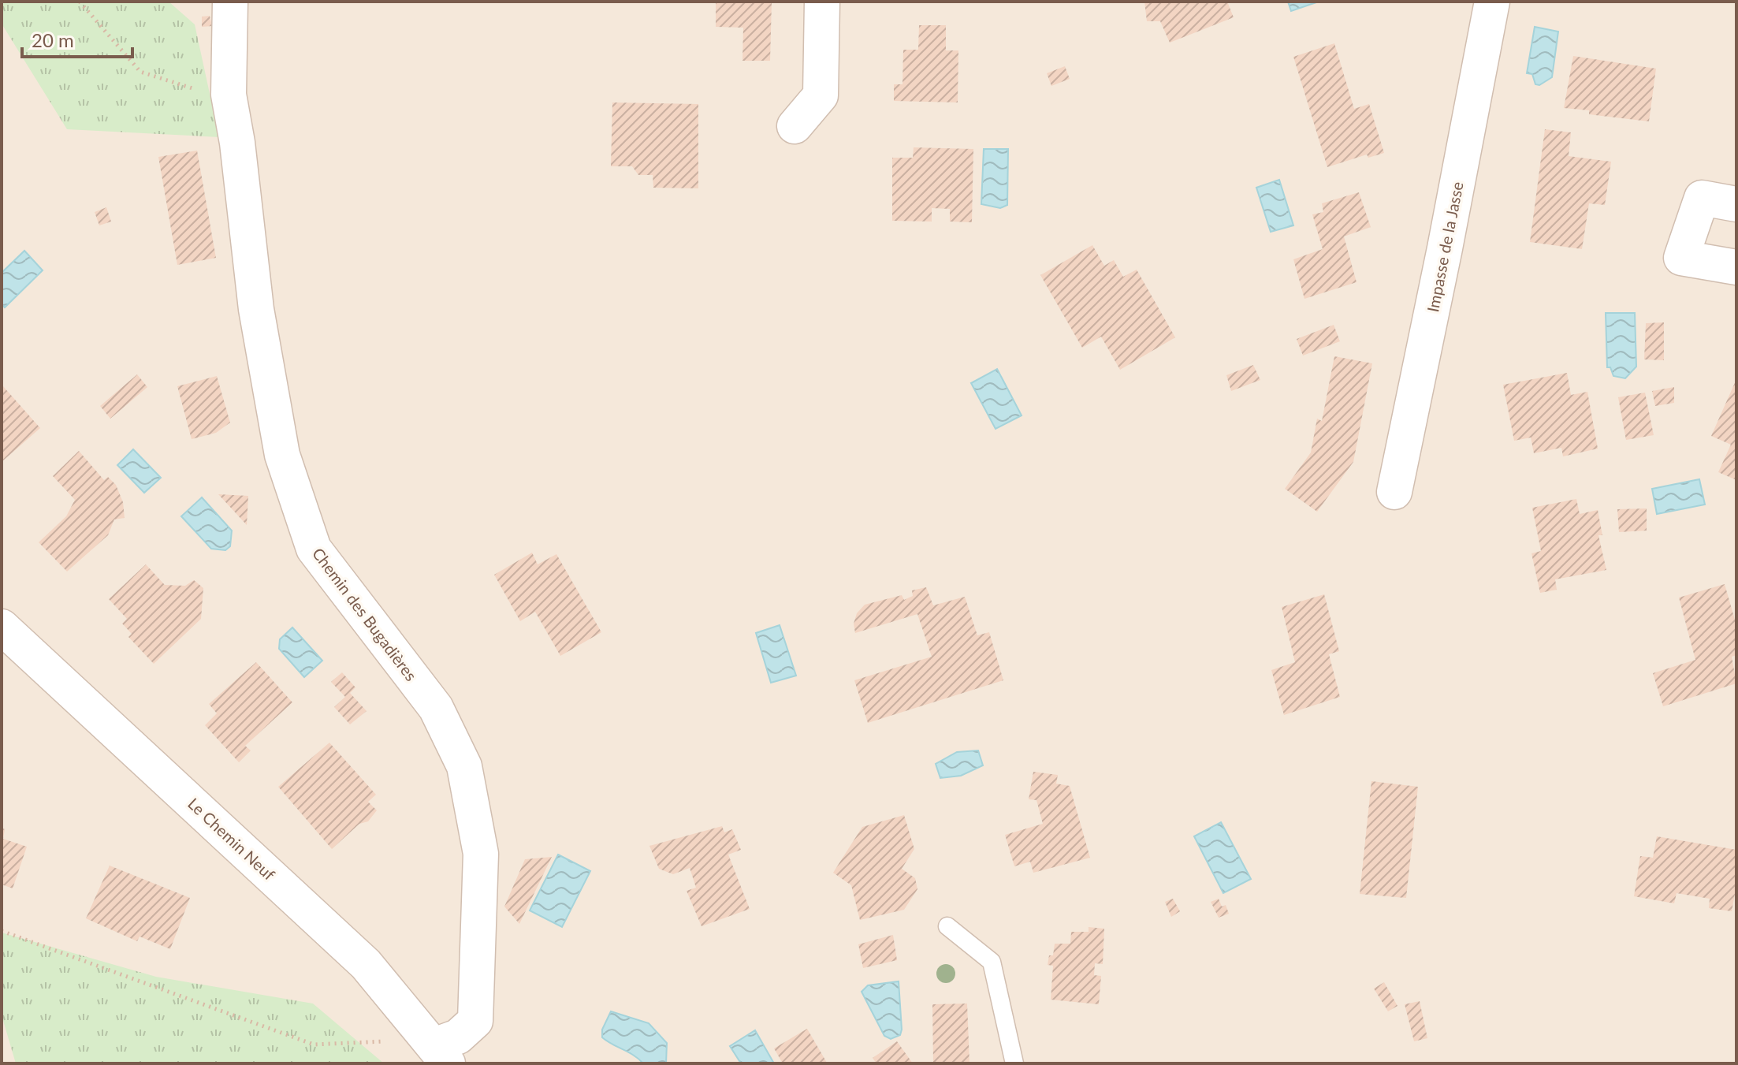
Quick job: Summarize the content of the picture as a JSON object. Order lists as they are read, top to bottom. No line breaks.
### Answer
{"streets":{"street":["Impasse de la Jasse","Chemin des Bugadières","Le Chemin Neuf"]},"crossings":[["Chemin des Bugadières","Le Chemin Neuf"]],"scale_bar":"20 m"}
